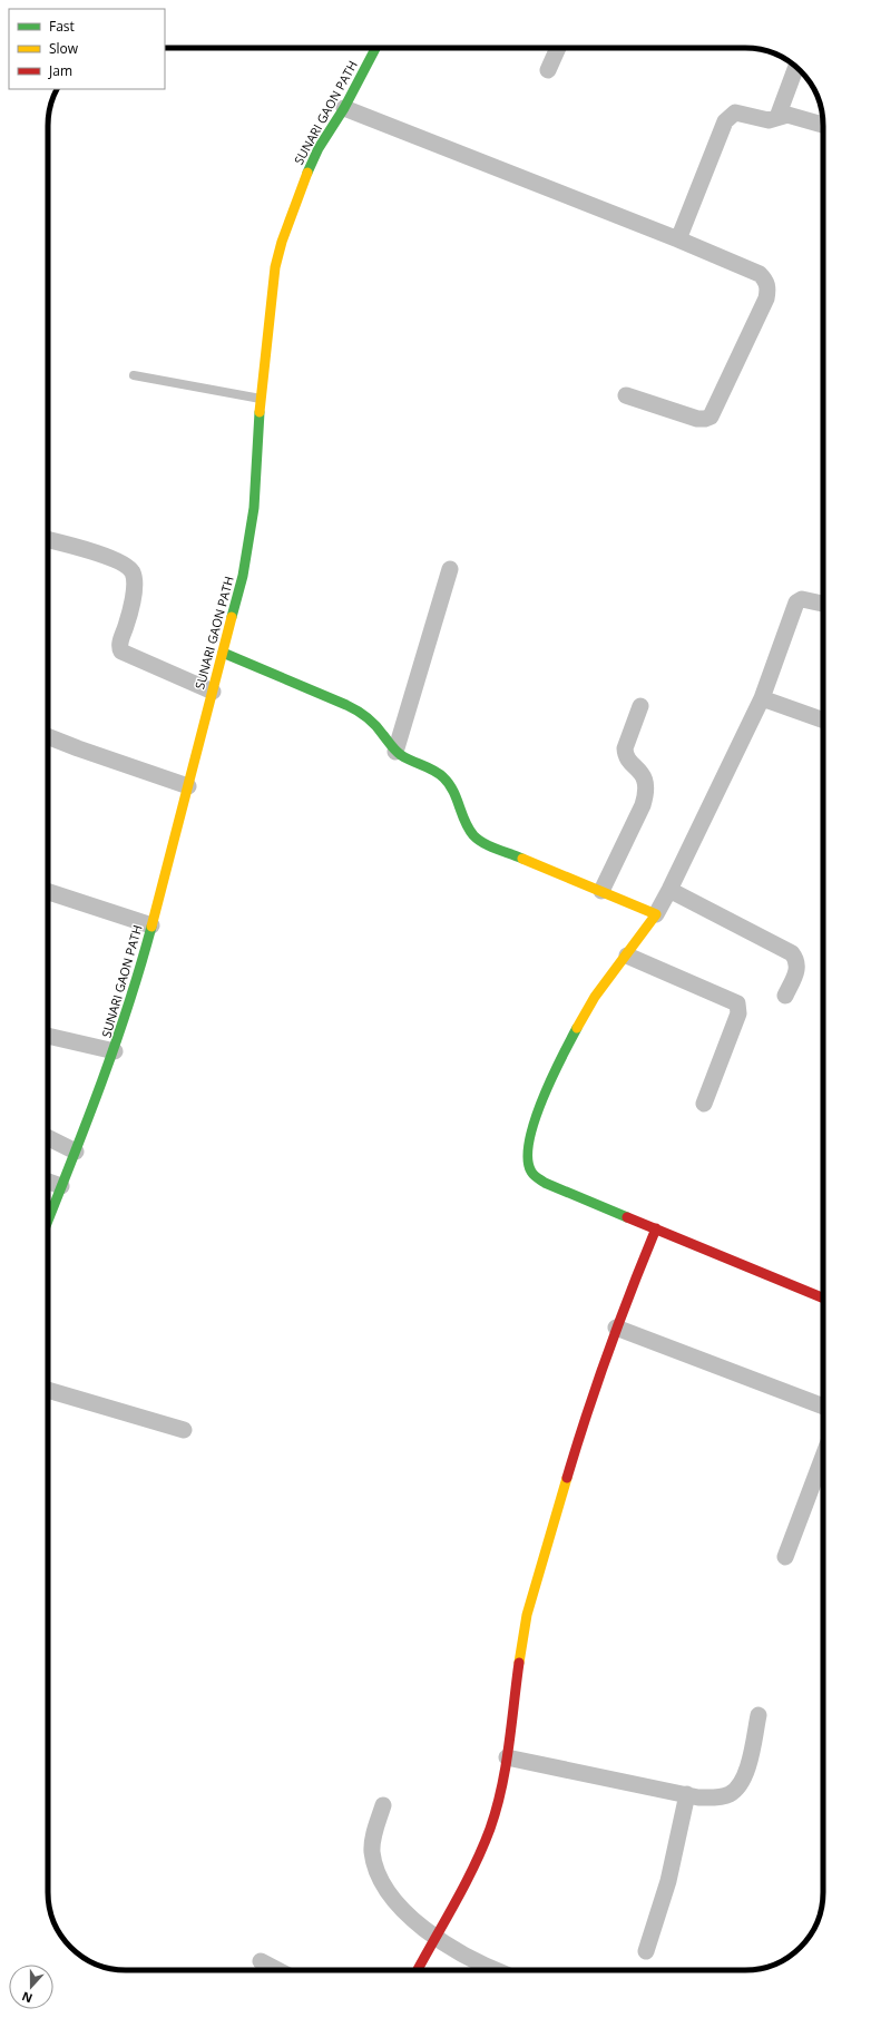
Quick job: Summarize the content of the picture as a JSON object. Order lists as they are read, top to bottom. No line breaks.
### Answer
{"streets":{"street":["SUNARI GAON PATH"]},"legend":["Fast","Slow","Jam"],"north":"bottom"}
